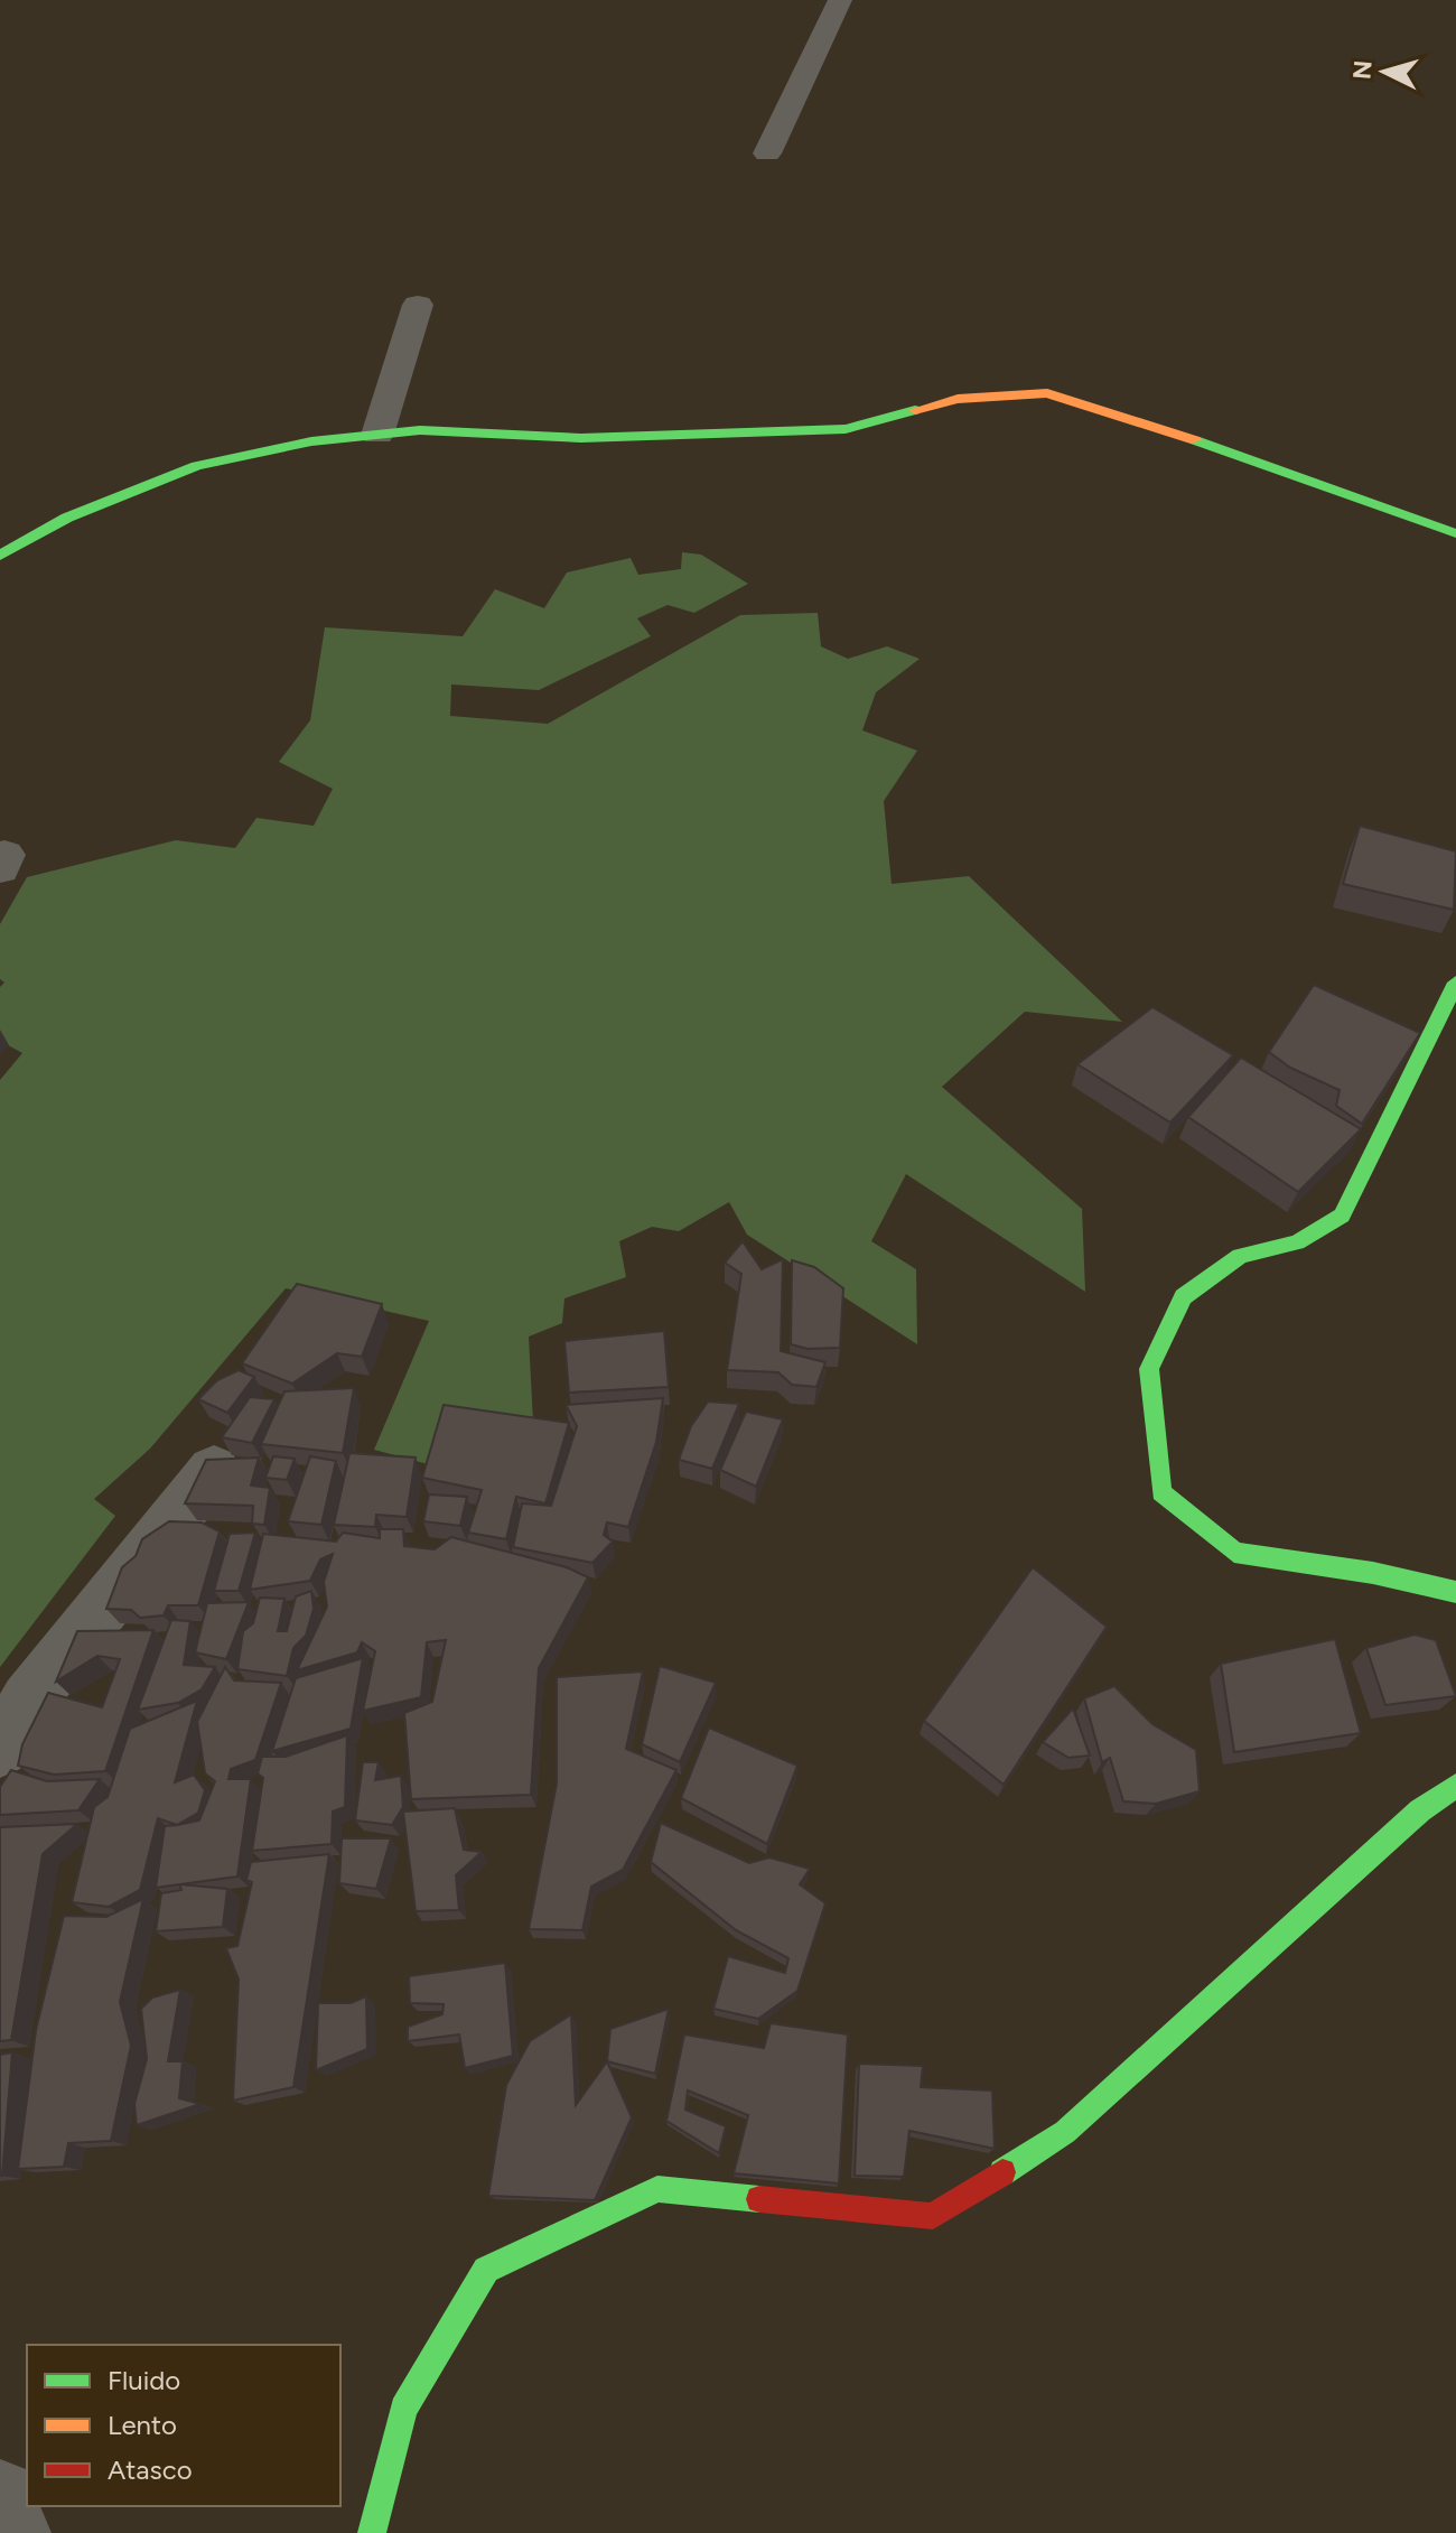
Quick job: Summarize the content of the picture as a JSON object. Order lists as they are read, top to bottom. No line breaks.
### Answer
{"legend":["Fluido","Lento","Atasco"],"north":"left"}
